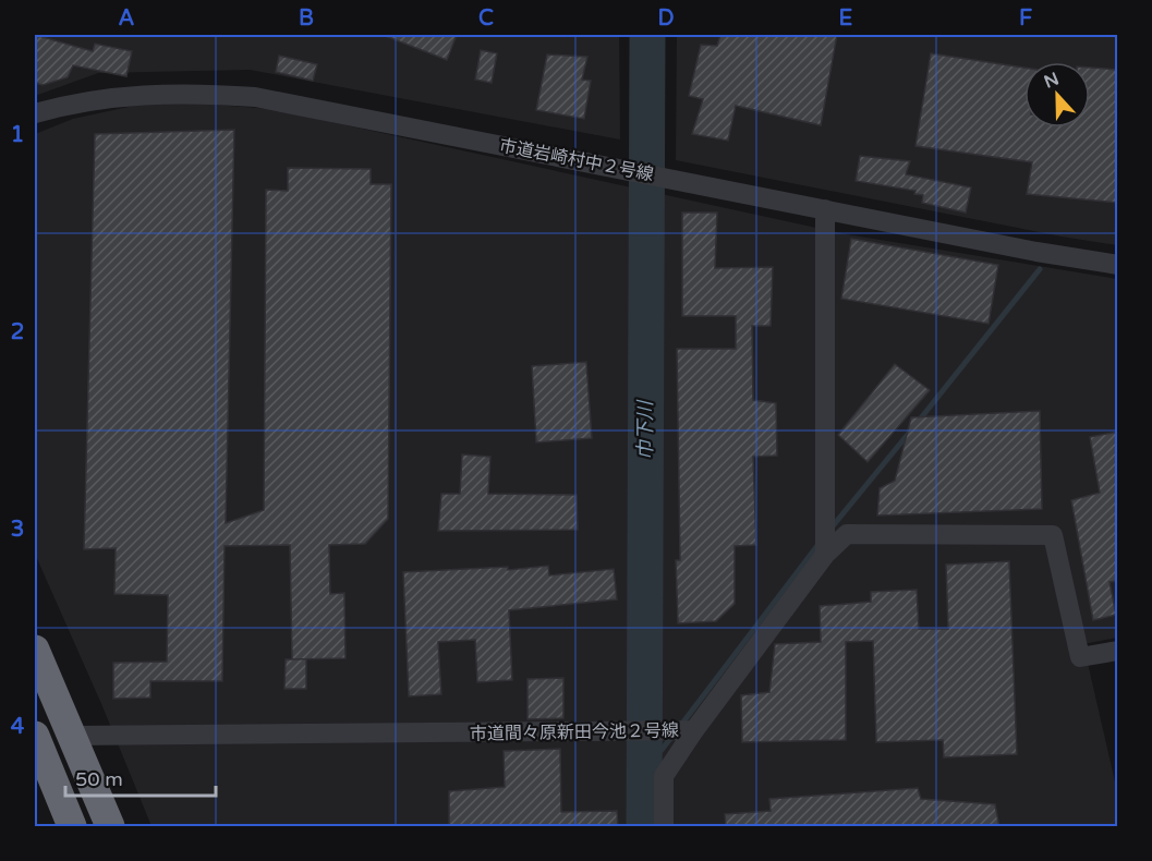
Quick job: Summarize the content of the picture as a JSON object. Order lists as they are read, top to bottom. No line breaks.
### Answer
{"streets":{"street":["市道岩崎村中２号線","市道間々原新田今池２号線"]},"water":["巾下川"],"scale_bar":"50 m","north":"top","grid":{"columns":["A","B","C","D","E","F"],"rows":["1","2","3","4"]}}
